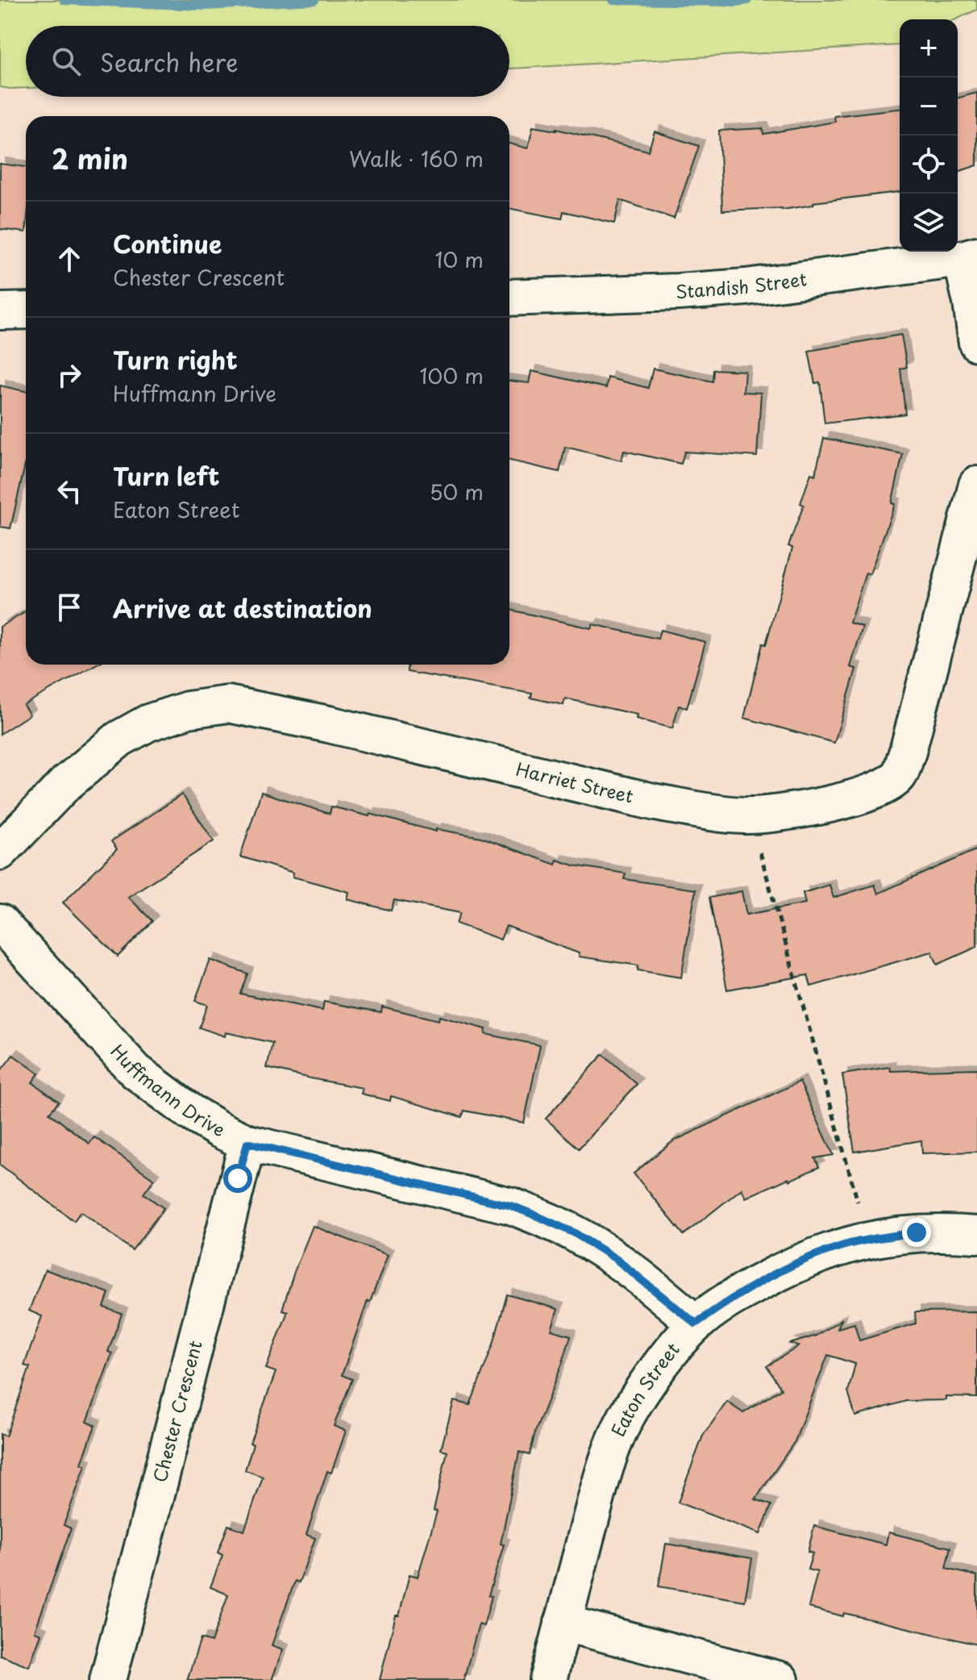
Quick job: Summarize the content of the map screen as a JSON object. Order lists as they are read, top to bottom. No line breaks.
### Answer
{"streets":{"street":["Standish Street","Harriet Street","Huffmann Drive","Eaton Street","Chester Crescent"]},"crossings":[["Huffmann Drive","Eaton Street"],["Huffmann Drive","Chester Crescent"]],"page":{"map_buttons":["+","−"],"search":"Search here","heading":["2 min","Walk · 160 m"],"list":[["Continue","Chester Crescent","10 m"],["Turn right","Huffmann Drive","100 m"],["Turn left","Eaton Street","50 m"],"Arrive at destination"]}}
